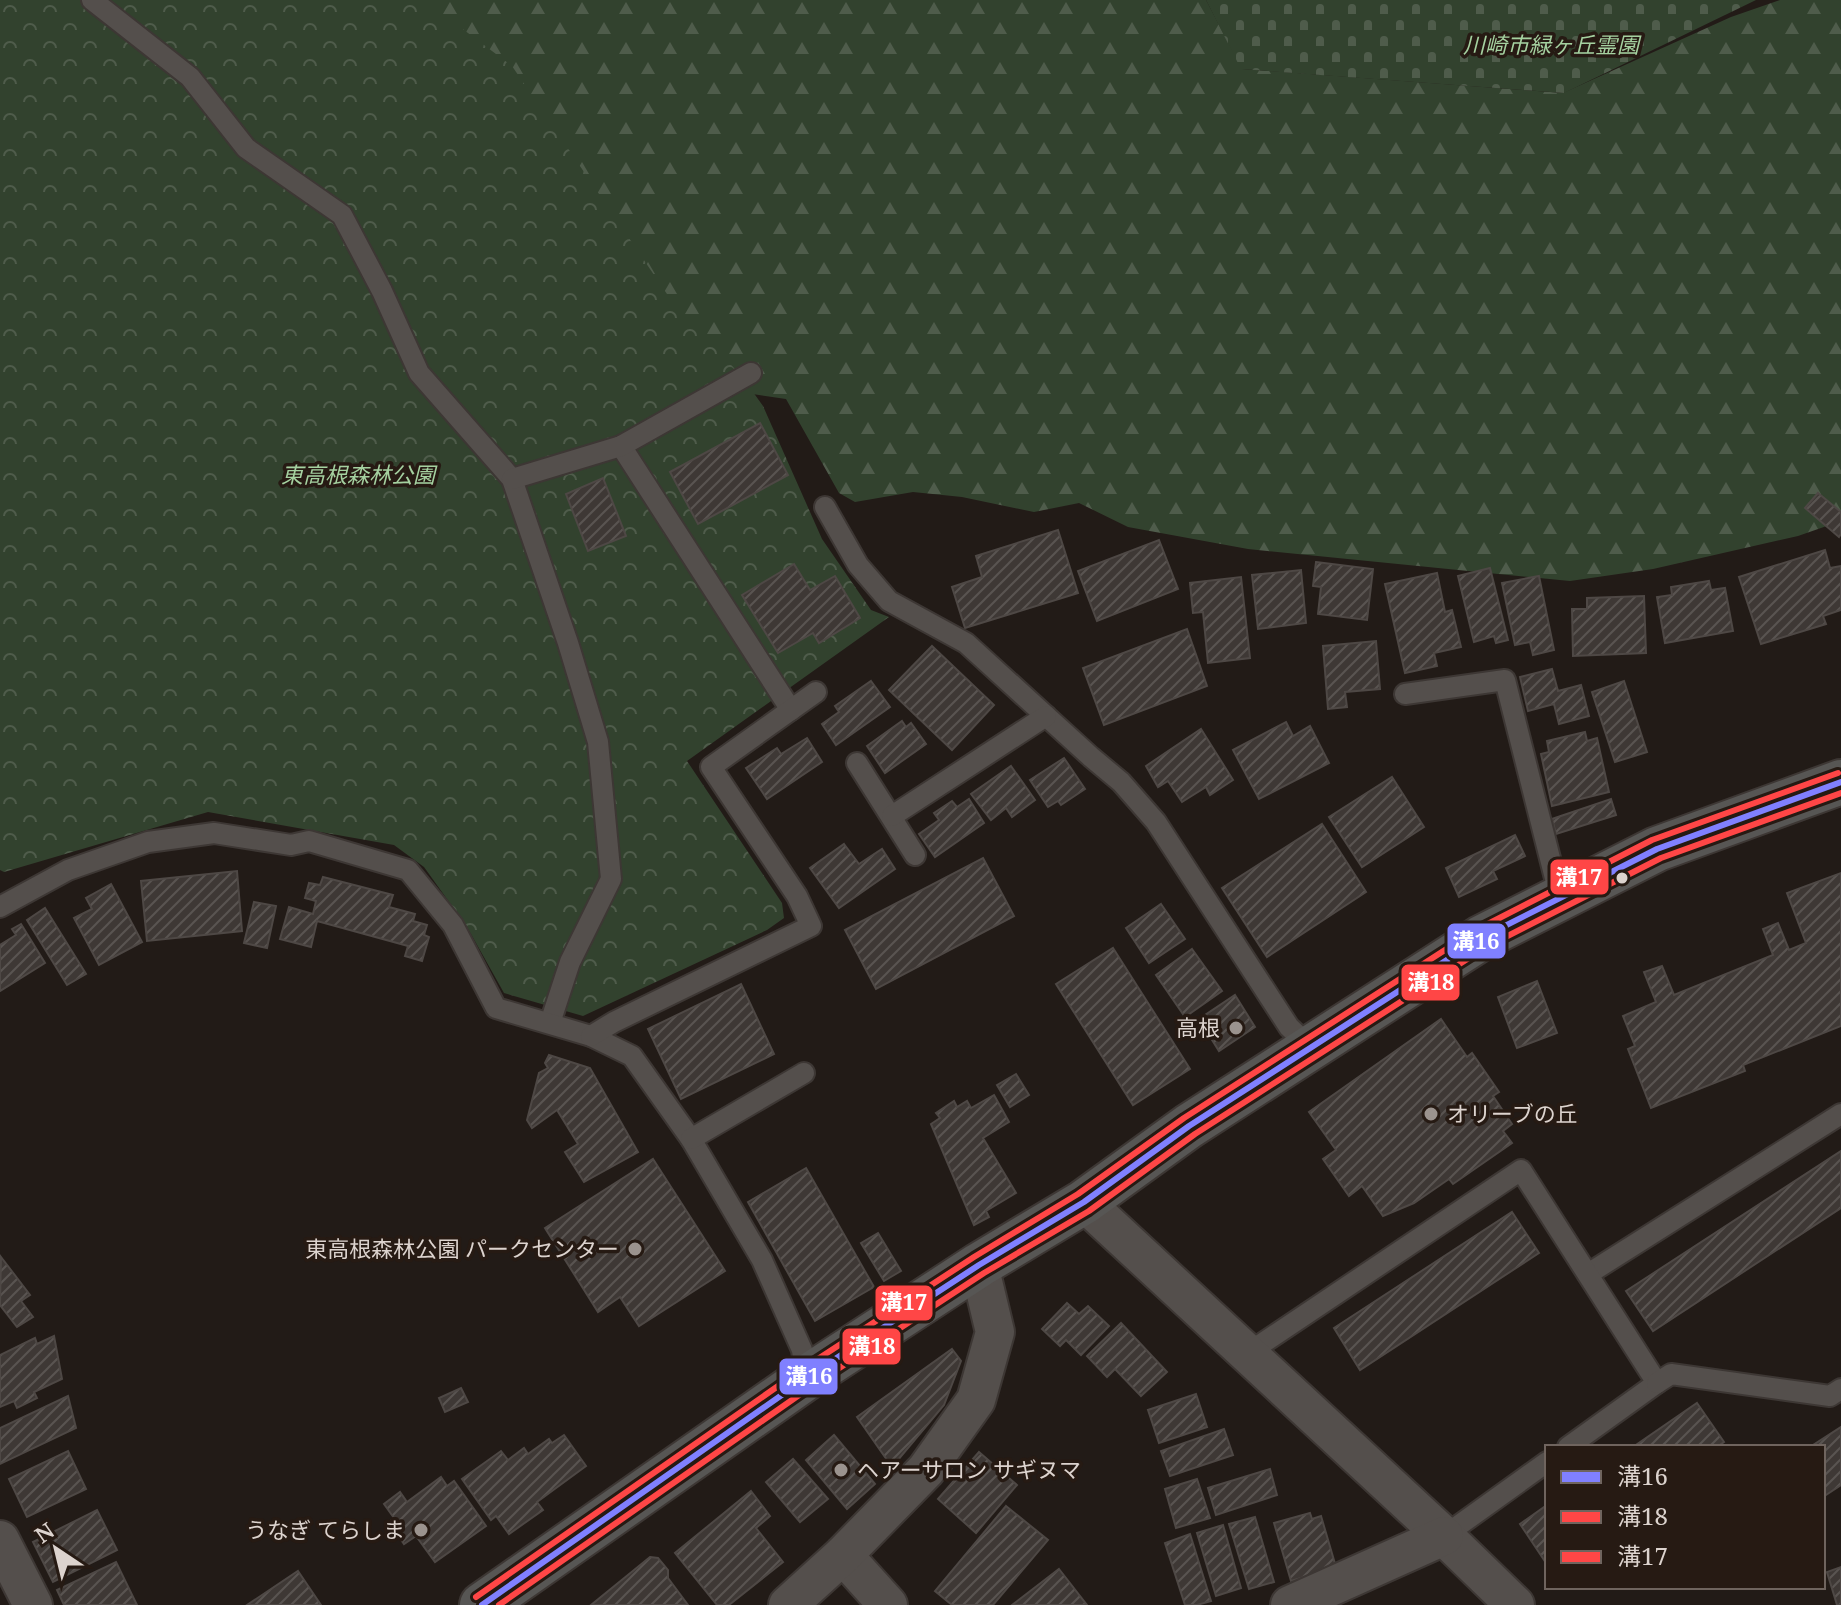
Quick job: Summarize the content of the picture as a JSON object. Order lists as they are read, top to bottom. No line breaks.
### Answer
{"parks":["川崎市緑ヶ丘霊園","東高根森林公園"],"places":["高根","オリーブの丘","東高根森林公園 パークセンター","ヘアーサロン サギヌマ","うなぎ てらしま"],"lines":["transit line 溝17","transit line 溝16","transit line 溝18"],"legend":["溝16","溝18","溝17"],"north":"top left"}
